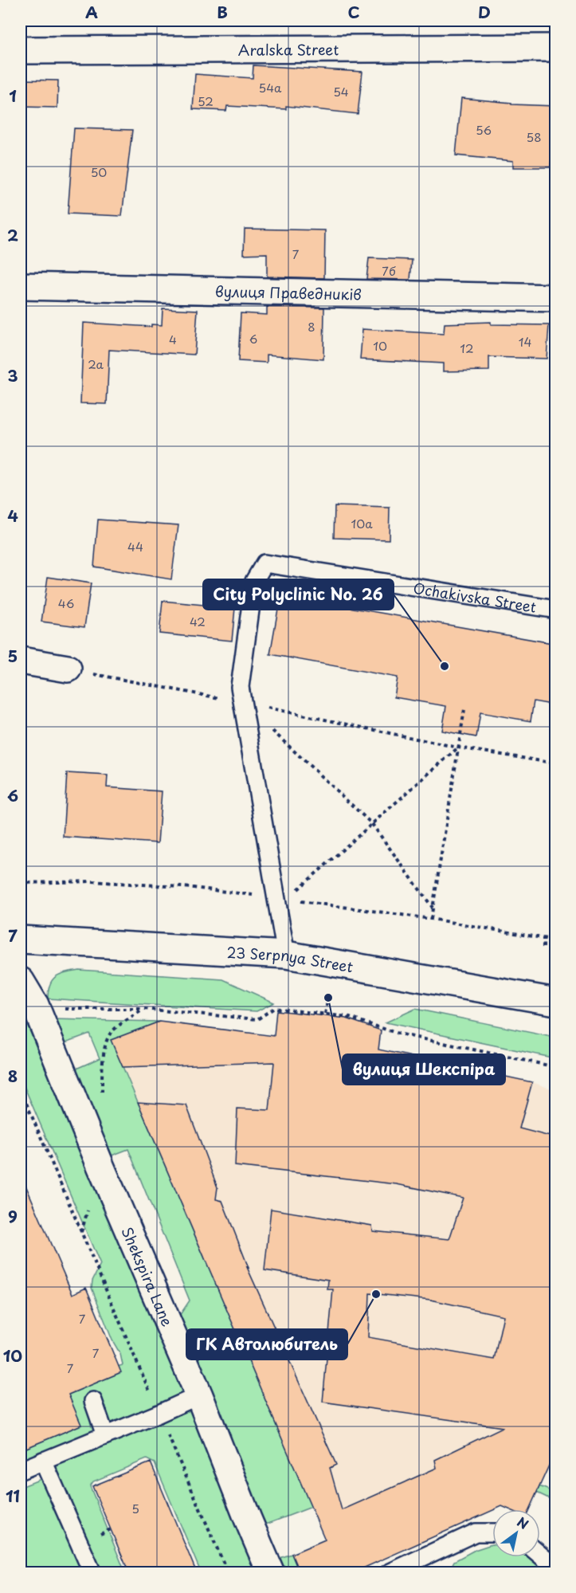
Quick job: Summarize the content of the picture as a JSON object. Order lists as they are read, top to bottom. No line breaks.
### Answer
{"streets":{"street":["Aralska Street","вулиця Праведників","23 Serpnya Street","Shekspira Lane"],"lane":["Ochakivska Street"]},"places":["City Polyclinic No. 26","вулиця Шекспіра","ГК Автолюбитель"],"house_numbers":["54а","54","52","56","58","50","7","7б","8","6","4","14","10","12","2а","10а","44","46","42","7","7","7","5"],"north":"top right","grid":{"columns":["A","B","C","D"],"rows":["1","2","3","4","5","6","7","8","9","10","11"]}}
